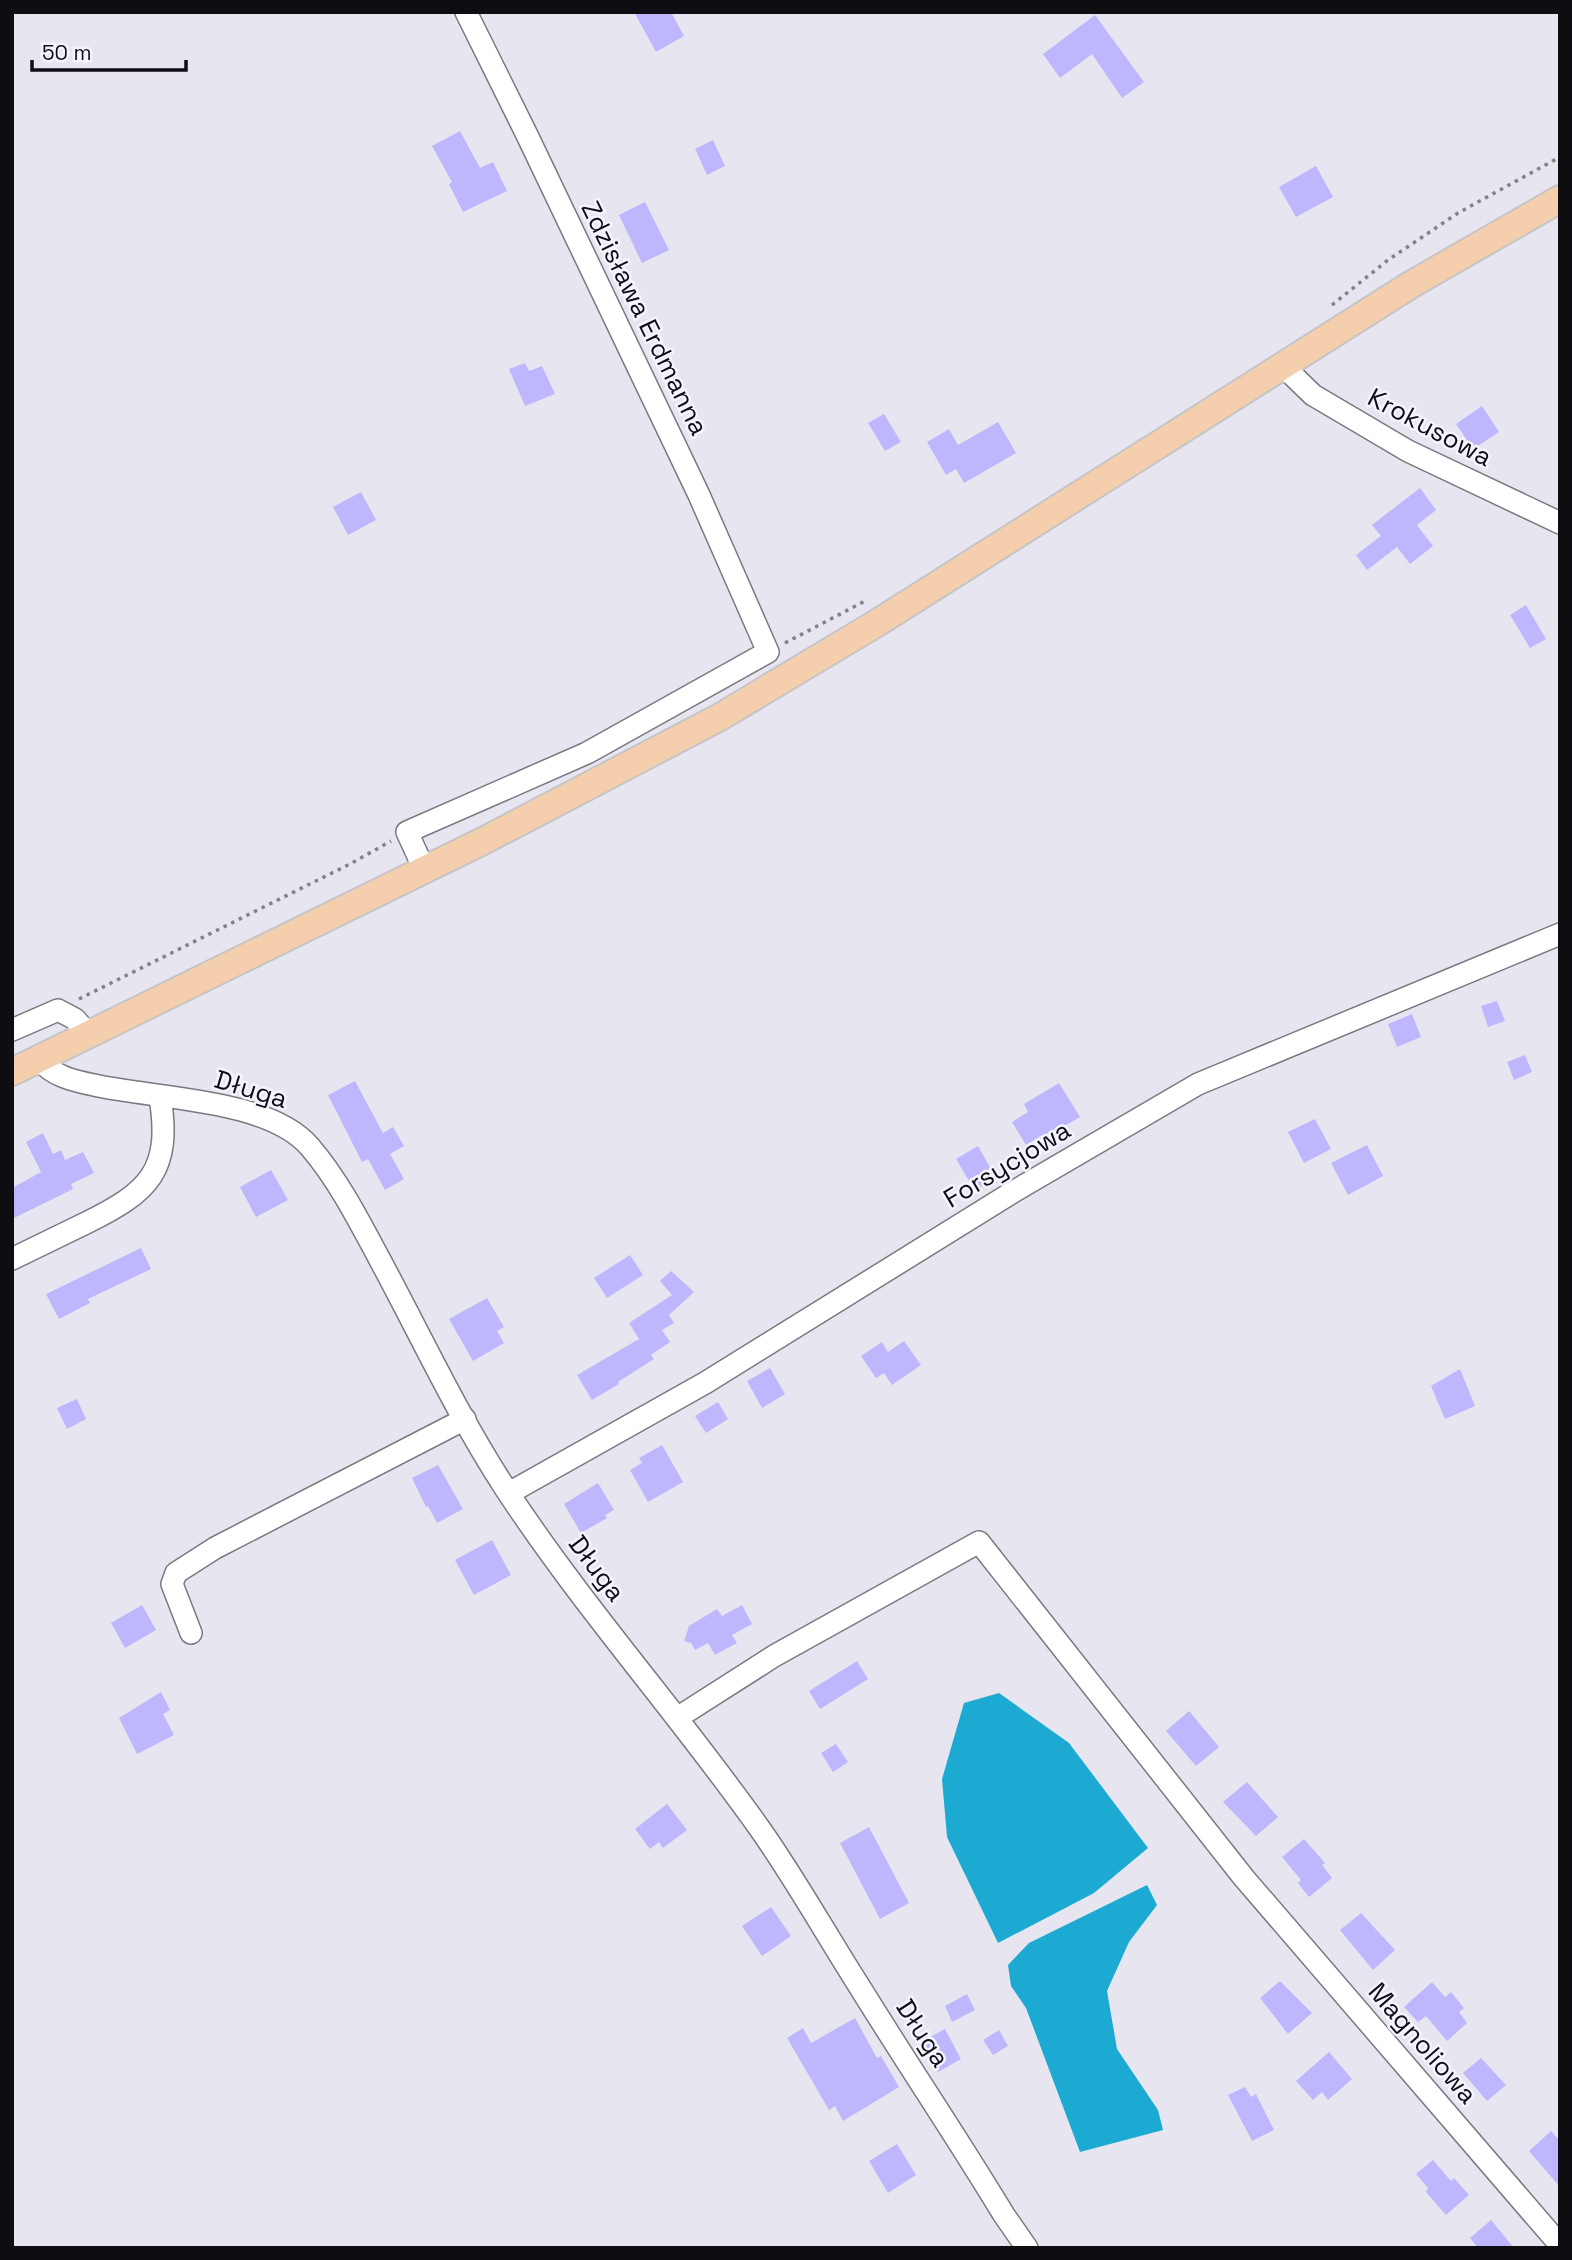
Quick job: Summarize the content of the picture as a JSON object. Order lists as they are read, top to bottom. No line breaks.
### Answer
{"streets":{"street":["Zdzisława Erdmanna","Krokusowa","Długa","Forsycjowa","Magnoliowa"]},"crossings":[["Długa","Forsycjowa"],["Długa","Magnoliowa"]],"scale_bar":"50 m"}
